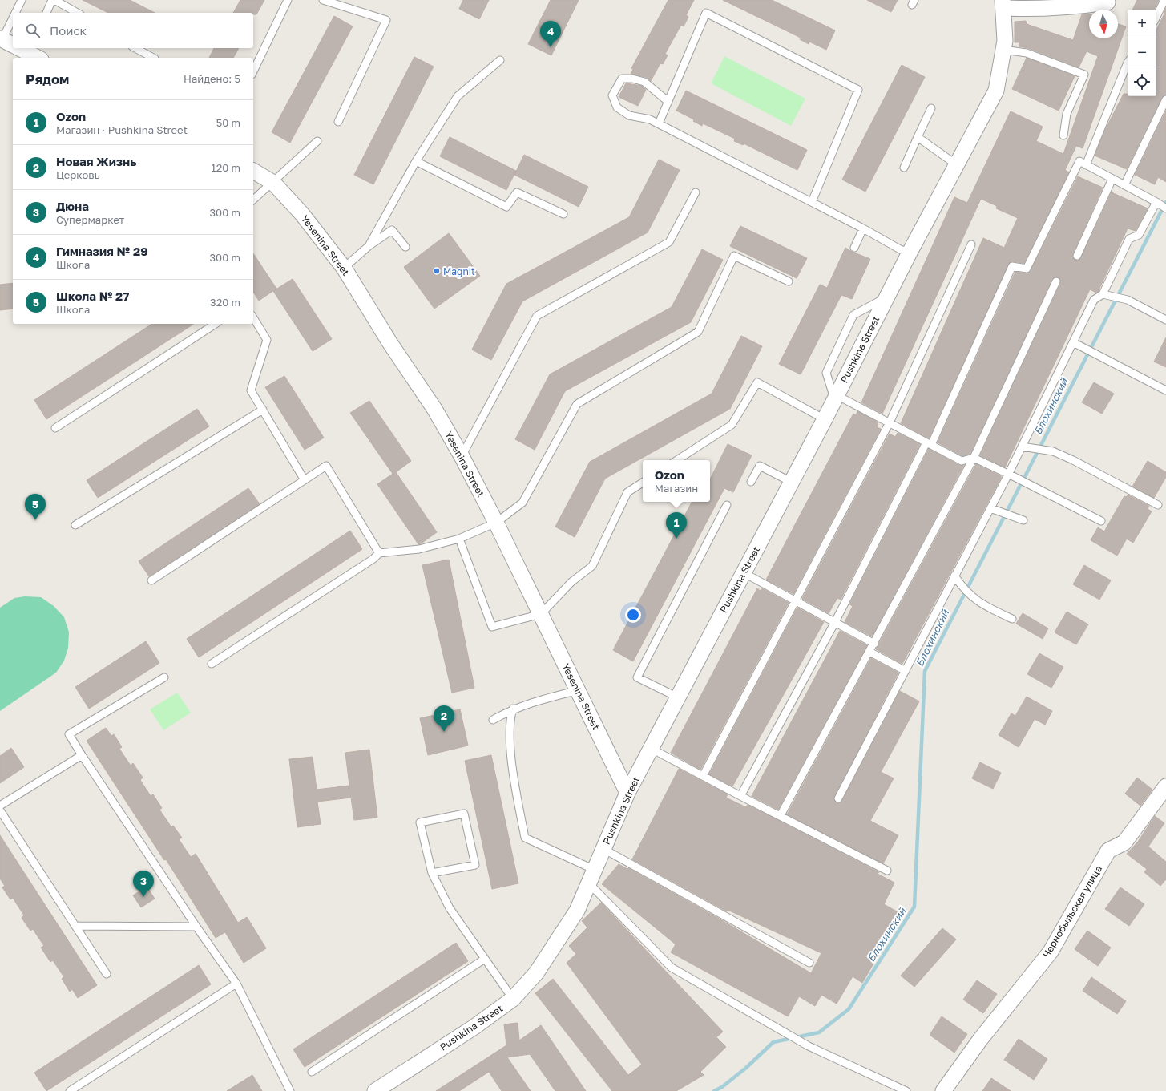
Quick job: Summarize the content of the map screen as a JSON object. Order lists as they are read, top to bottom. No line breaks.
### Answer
{"streets":{"street":["Yesenina Street","Pushkina Street","Чернобыльская улица"]},"crossings":[["Yesenina Street","Pushkina Street"]],"water":["Блохинский"],"places":["Magnit"],"north":"bottom","page":{"map_buttons":["+","−"],"search":"Поиск","pins":["4","5","1","2","3"],"heading":["Рядом","Найдено: 5"],"list":[{"mark":"1","name":"Ozon","note":"Магазин · Pushkina Street","value":"50 m"},{"mark":"2","name":"Новая Жизнь","note":"Церковь","value":"120 m"},{"mark":"3","name":"Дюна","note":"Супермаркет","value":"300 m"},{"mark":"4","name":"Гимназия № 29","note":"Школа","value":"300 m"},{"mark":"5","name":"Школа № 27","note":"Школа","value":"320 m"}],"popup":["Ozon","Магазин"]}}
